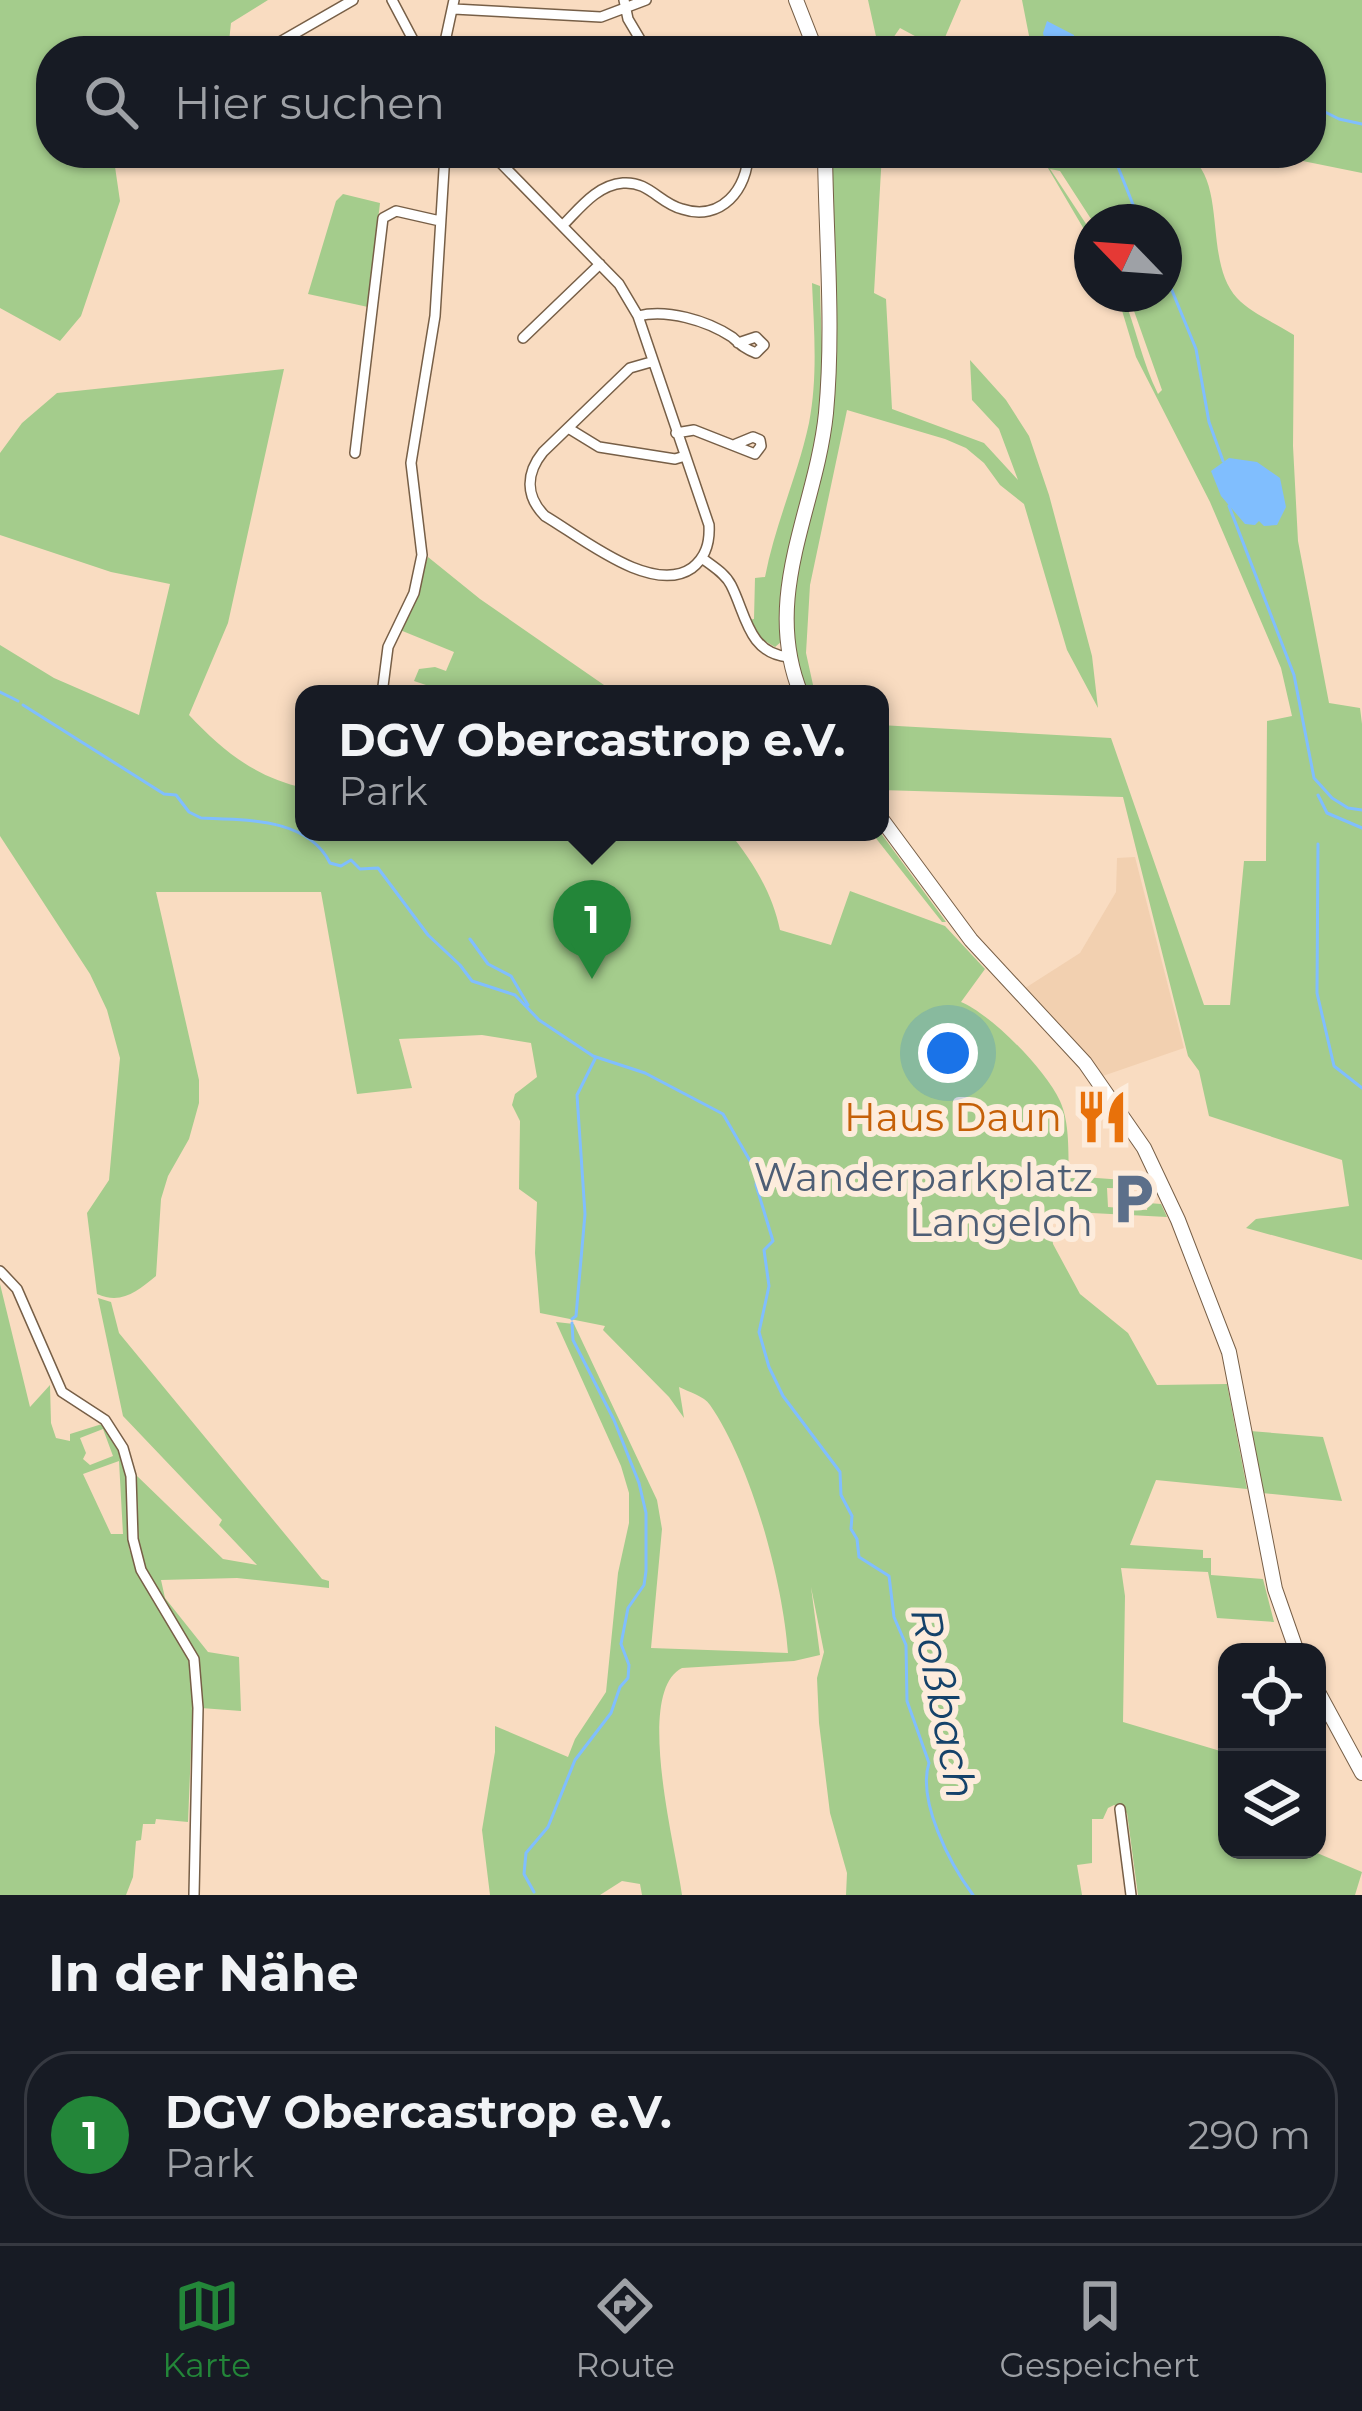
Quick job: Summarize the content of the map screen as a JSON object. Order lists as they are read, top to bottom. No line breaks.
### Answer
{"water":["Roßbach"],"places":{"restaurant":["Haus Daun"],"parking":["Wanderparkplatz Langeloh"]},"north":"top left","page":{"search":"Hier suchen","popup":["DGV Obercastrop e.V.","Park"],"pins":"1","heading":"In der Nähe","list":[{"mark":"1","name":"DGV Obercastrop e.V.","note":"Park","value":"290 m"}],"nav":["Karte","Route","Gespeichert"]}}
